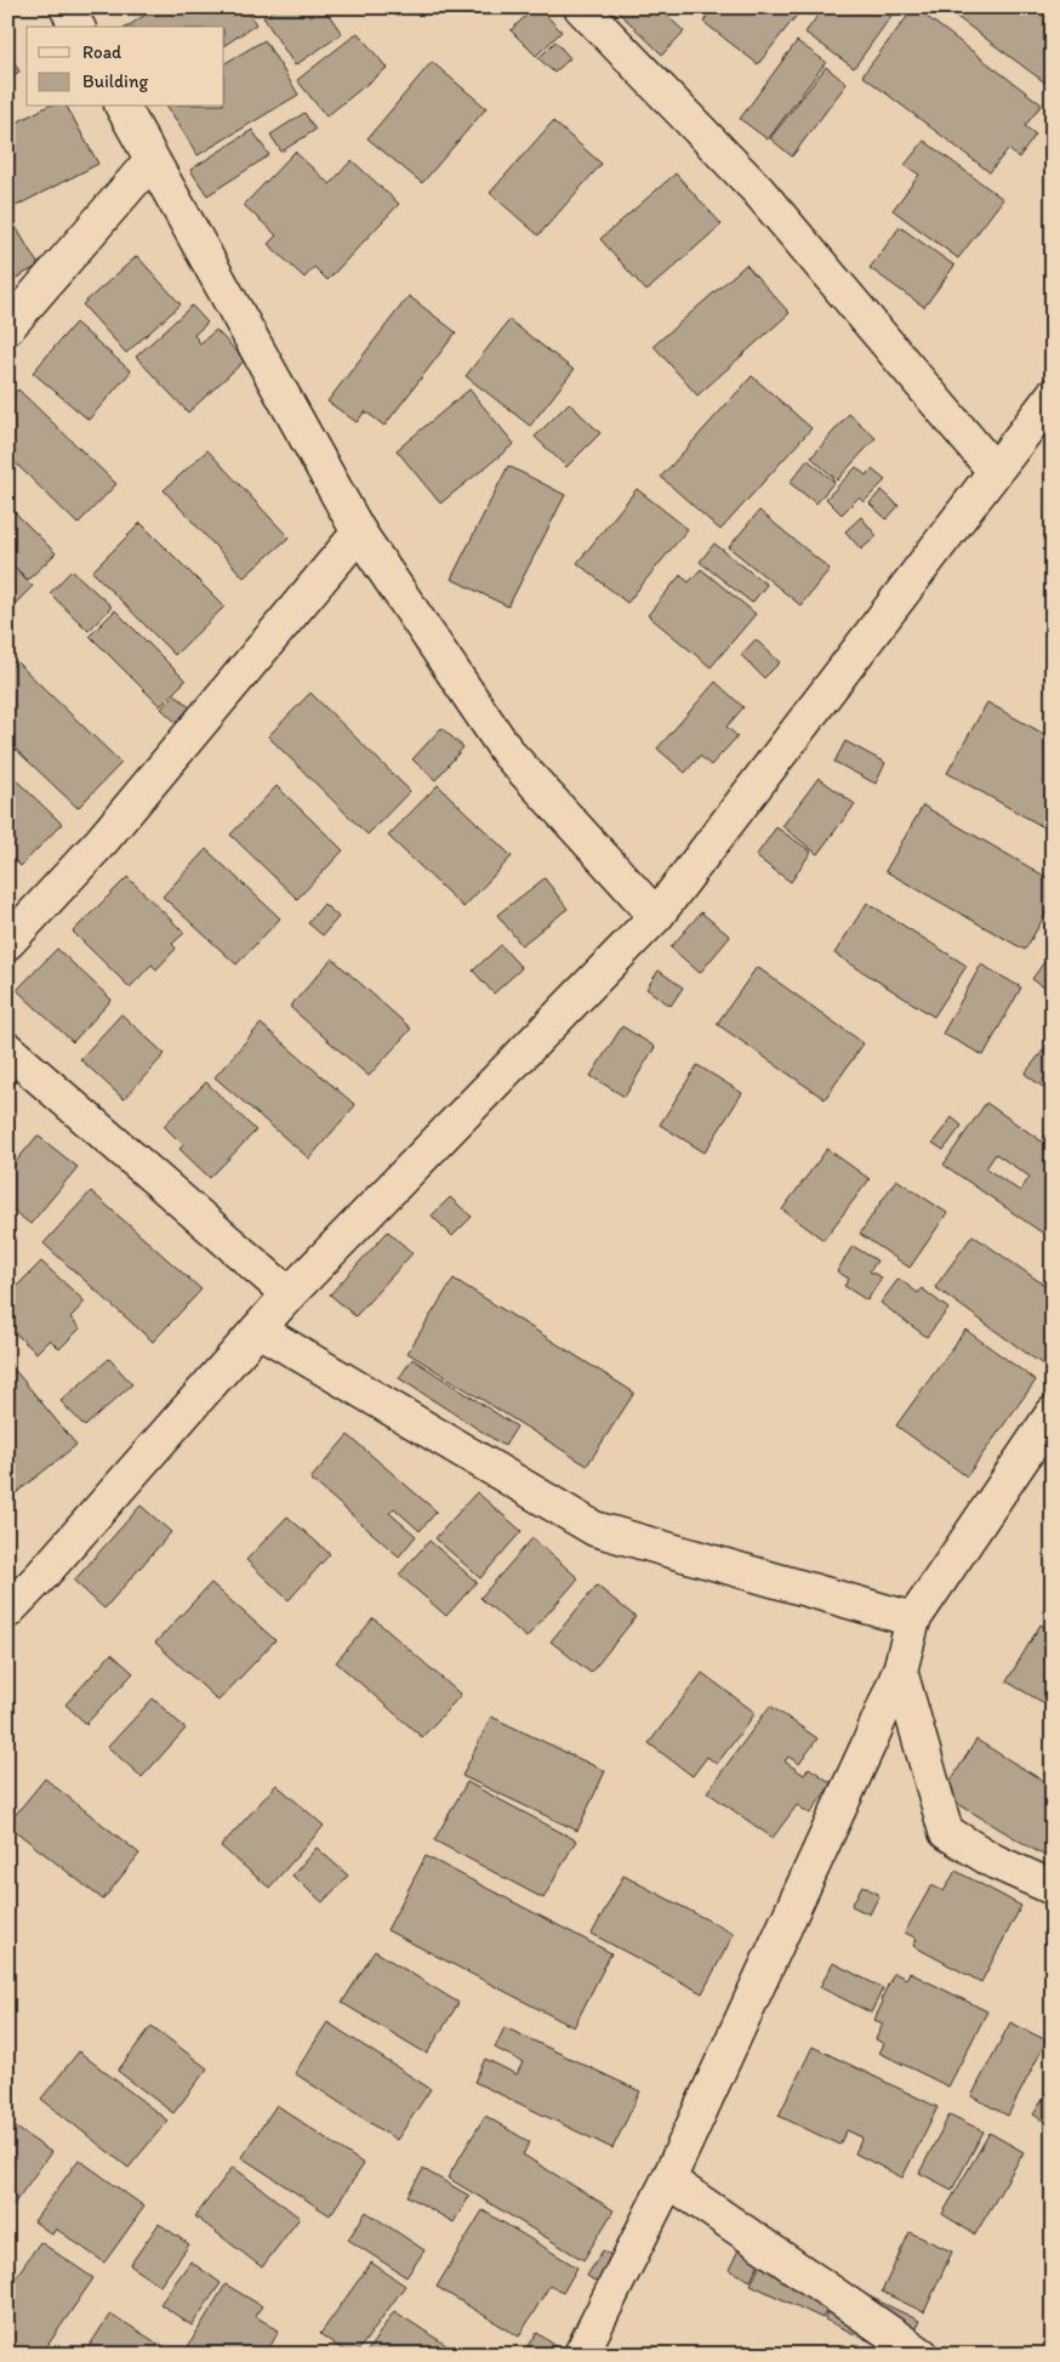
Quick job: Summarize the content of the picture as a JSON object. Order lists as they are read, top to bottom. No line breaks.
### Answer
{"legend":["Road","Building"]}
